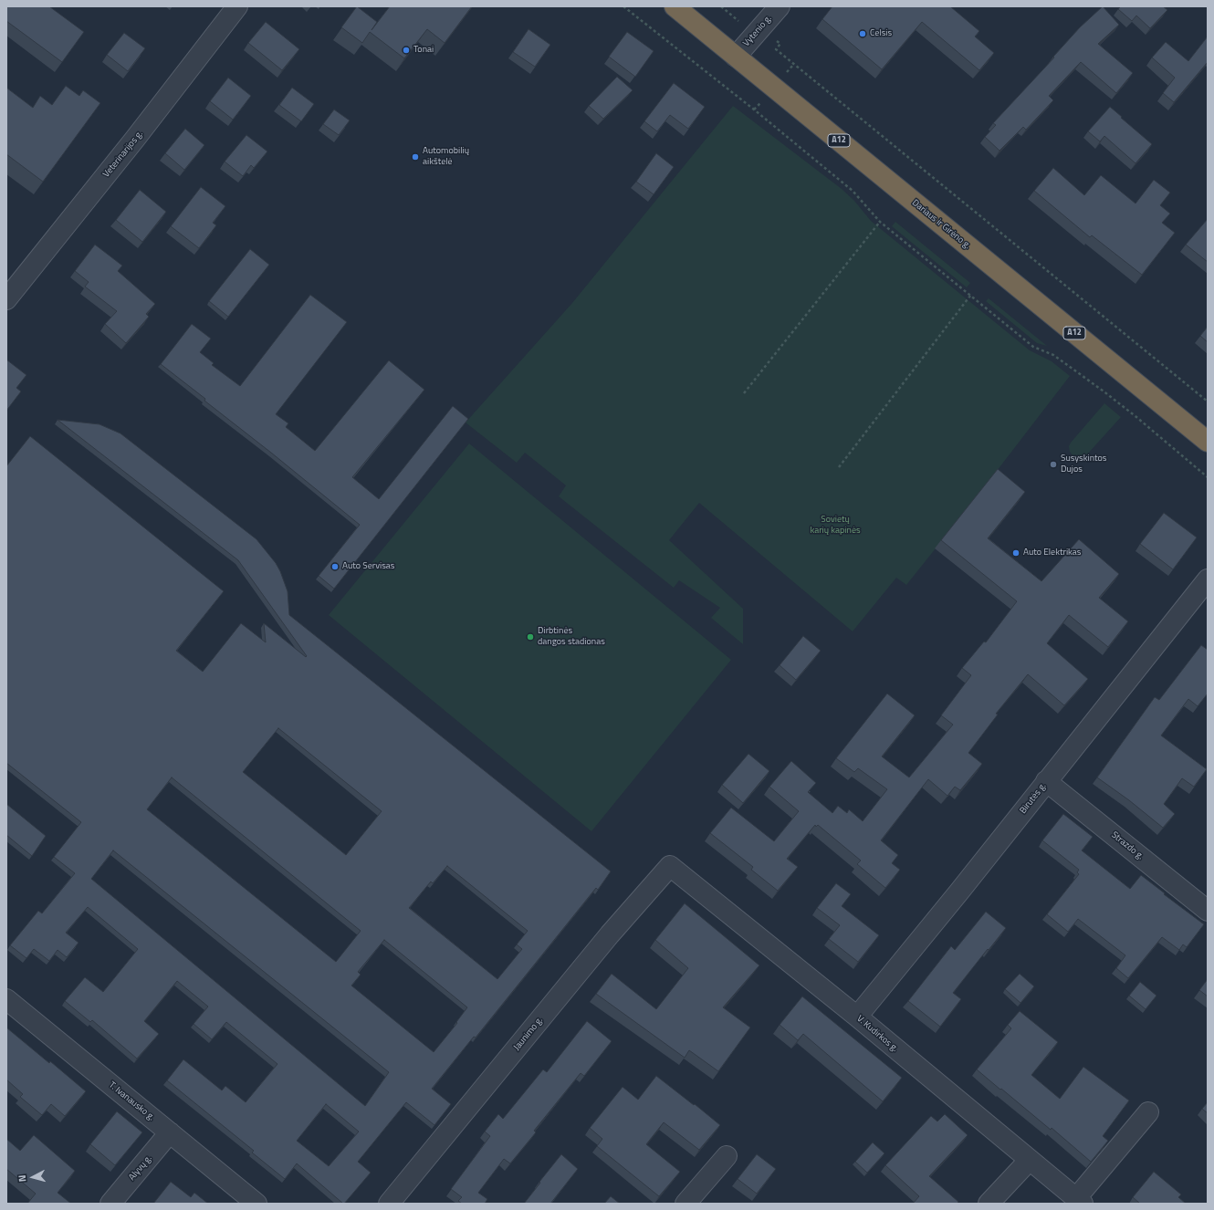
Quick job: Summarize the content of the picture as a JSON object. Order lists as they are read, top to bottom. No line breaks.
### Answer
{"streets":{"highway":["A12","Dariaus ir Girėno g."],"street":["Vytenio g.","Veterinarijos g.","Birutės g.","Strazdo g.","Jaunimo g.","V. Kudirkos g.","T. Ivanausko g.","Alyvų g."]},"crossings":[["Vytenio g.","Dariaus ir Girėno g."],["Birutės g.","Strazdo g."],["Birutės g.","V. Kudirkos g."],["Jaunimo g.","V. Kudirkos g."],["T. Ivanausko g.","Alyvų g."]],"parks":["Sovietų karių kapinės"],"places":["Celsis","Tonai","Automobilių aikštelė","Susyskintos Dujos","Auto Elektrikas","Auto Servisas","Dirbtinės dangos stadionas"],"north":"left"}
